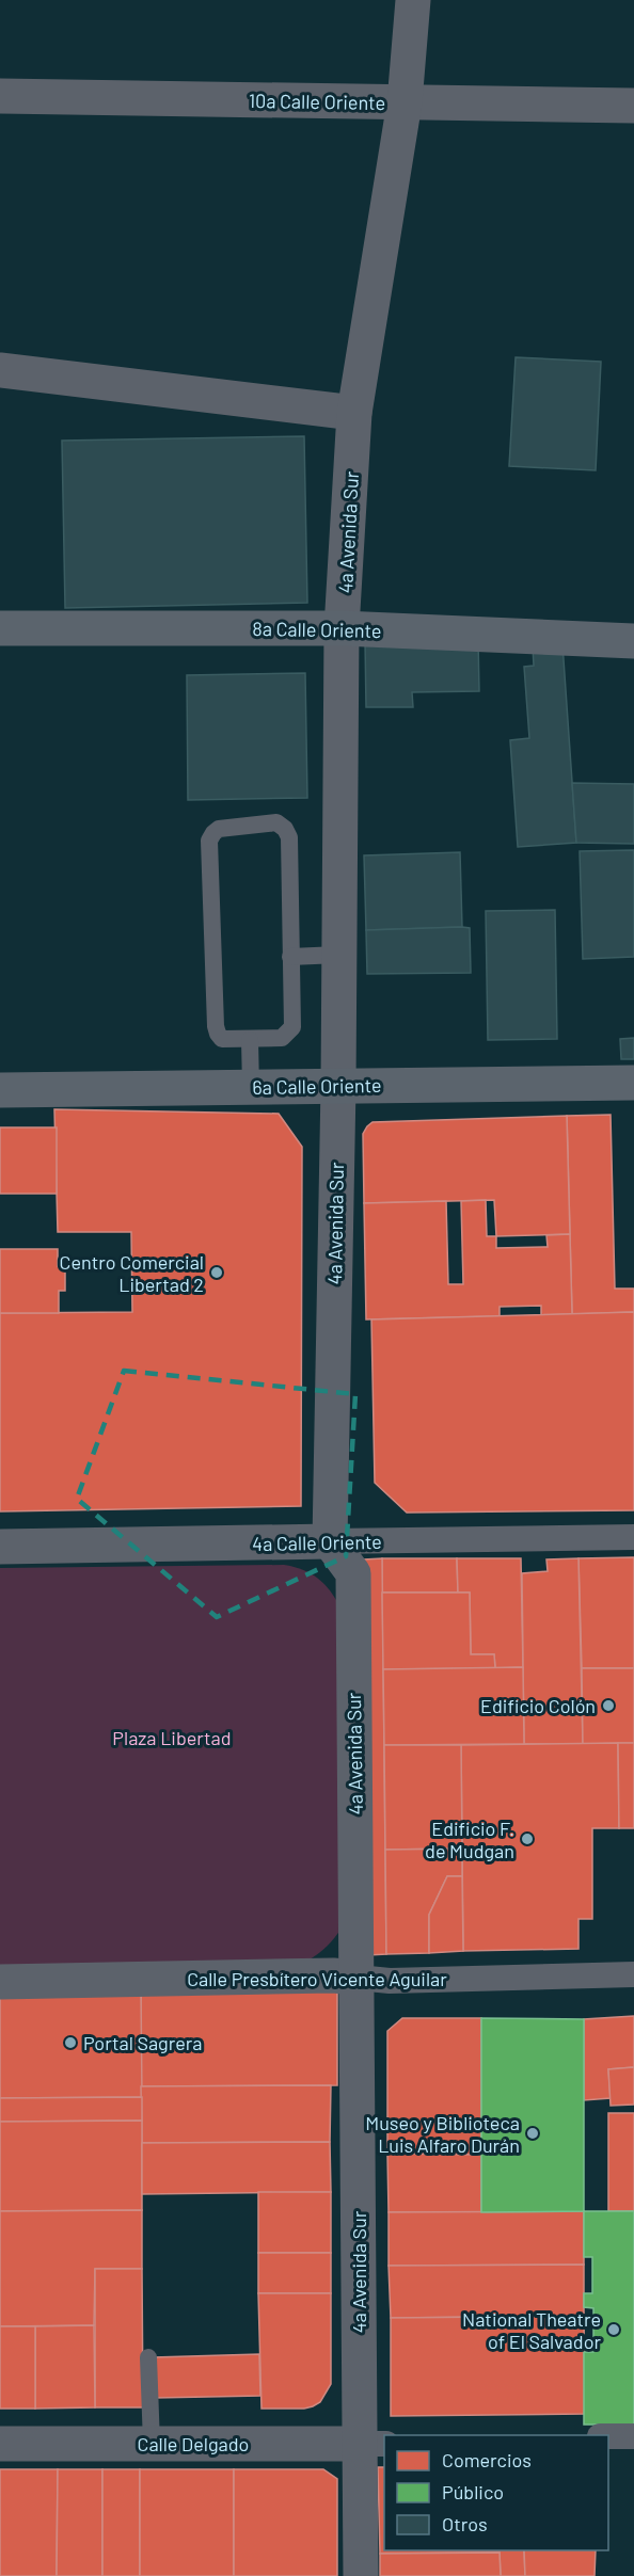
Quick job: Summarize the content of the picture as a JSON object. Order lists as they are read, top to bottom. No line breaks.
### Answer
{"streets":{"main road":["8a Calle Oriente","6a Calle Oriente"],"street":["10a Calle Oriente","4a Avenida Sur","4a Calle Oriente","Calle Presbítero Vicente Aguilar","Calle Delgado"]},"crossings":[["10a Calle Oriente","4a Avenida Sur"],["4a Avenida Sur","8a Calle Oriente"],["4a Avenida Sur","6a Calle Oriente"],["4a Avenida Sur","4a Calle Oriente"],["4a Avenida Sur","Calle Presbítero Vicente Aguilar"],["4a Avenida Sur","Calle Delgado"]],"parks":["Plaza Libertad"],"places":["Centro Comercial Libertad 2","Edificio Colón","Edificio F. de Mudgan","Portal Sagrera","Museo y Biblioteca Luis Alfaro Durán","National Theatre of El Salvador"],"legend":["Comercios","Público","Otros"]}
